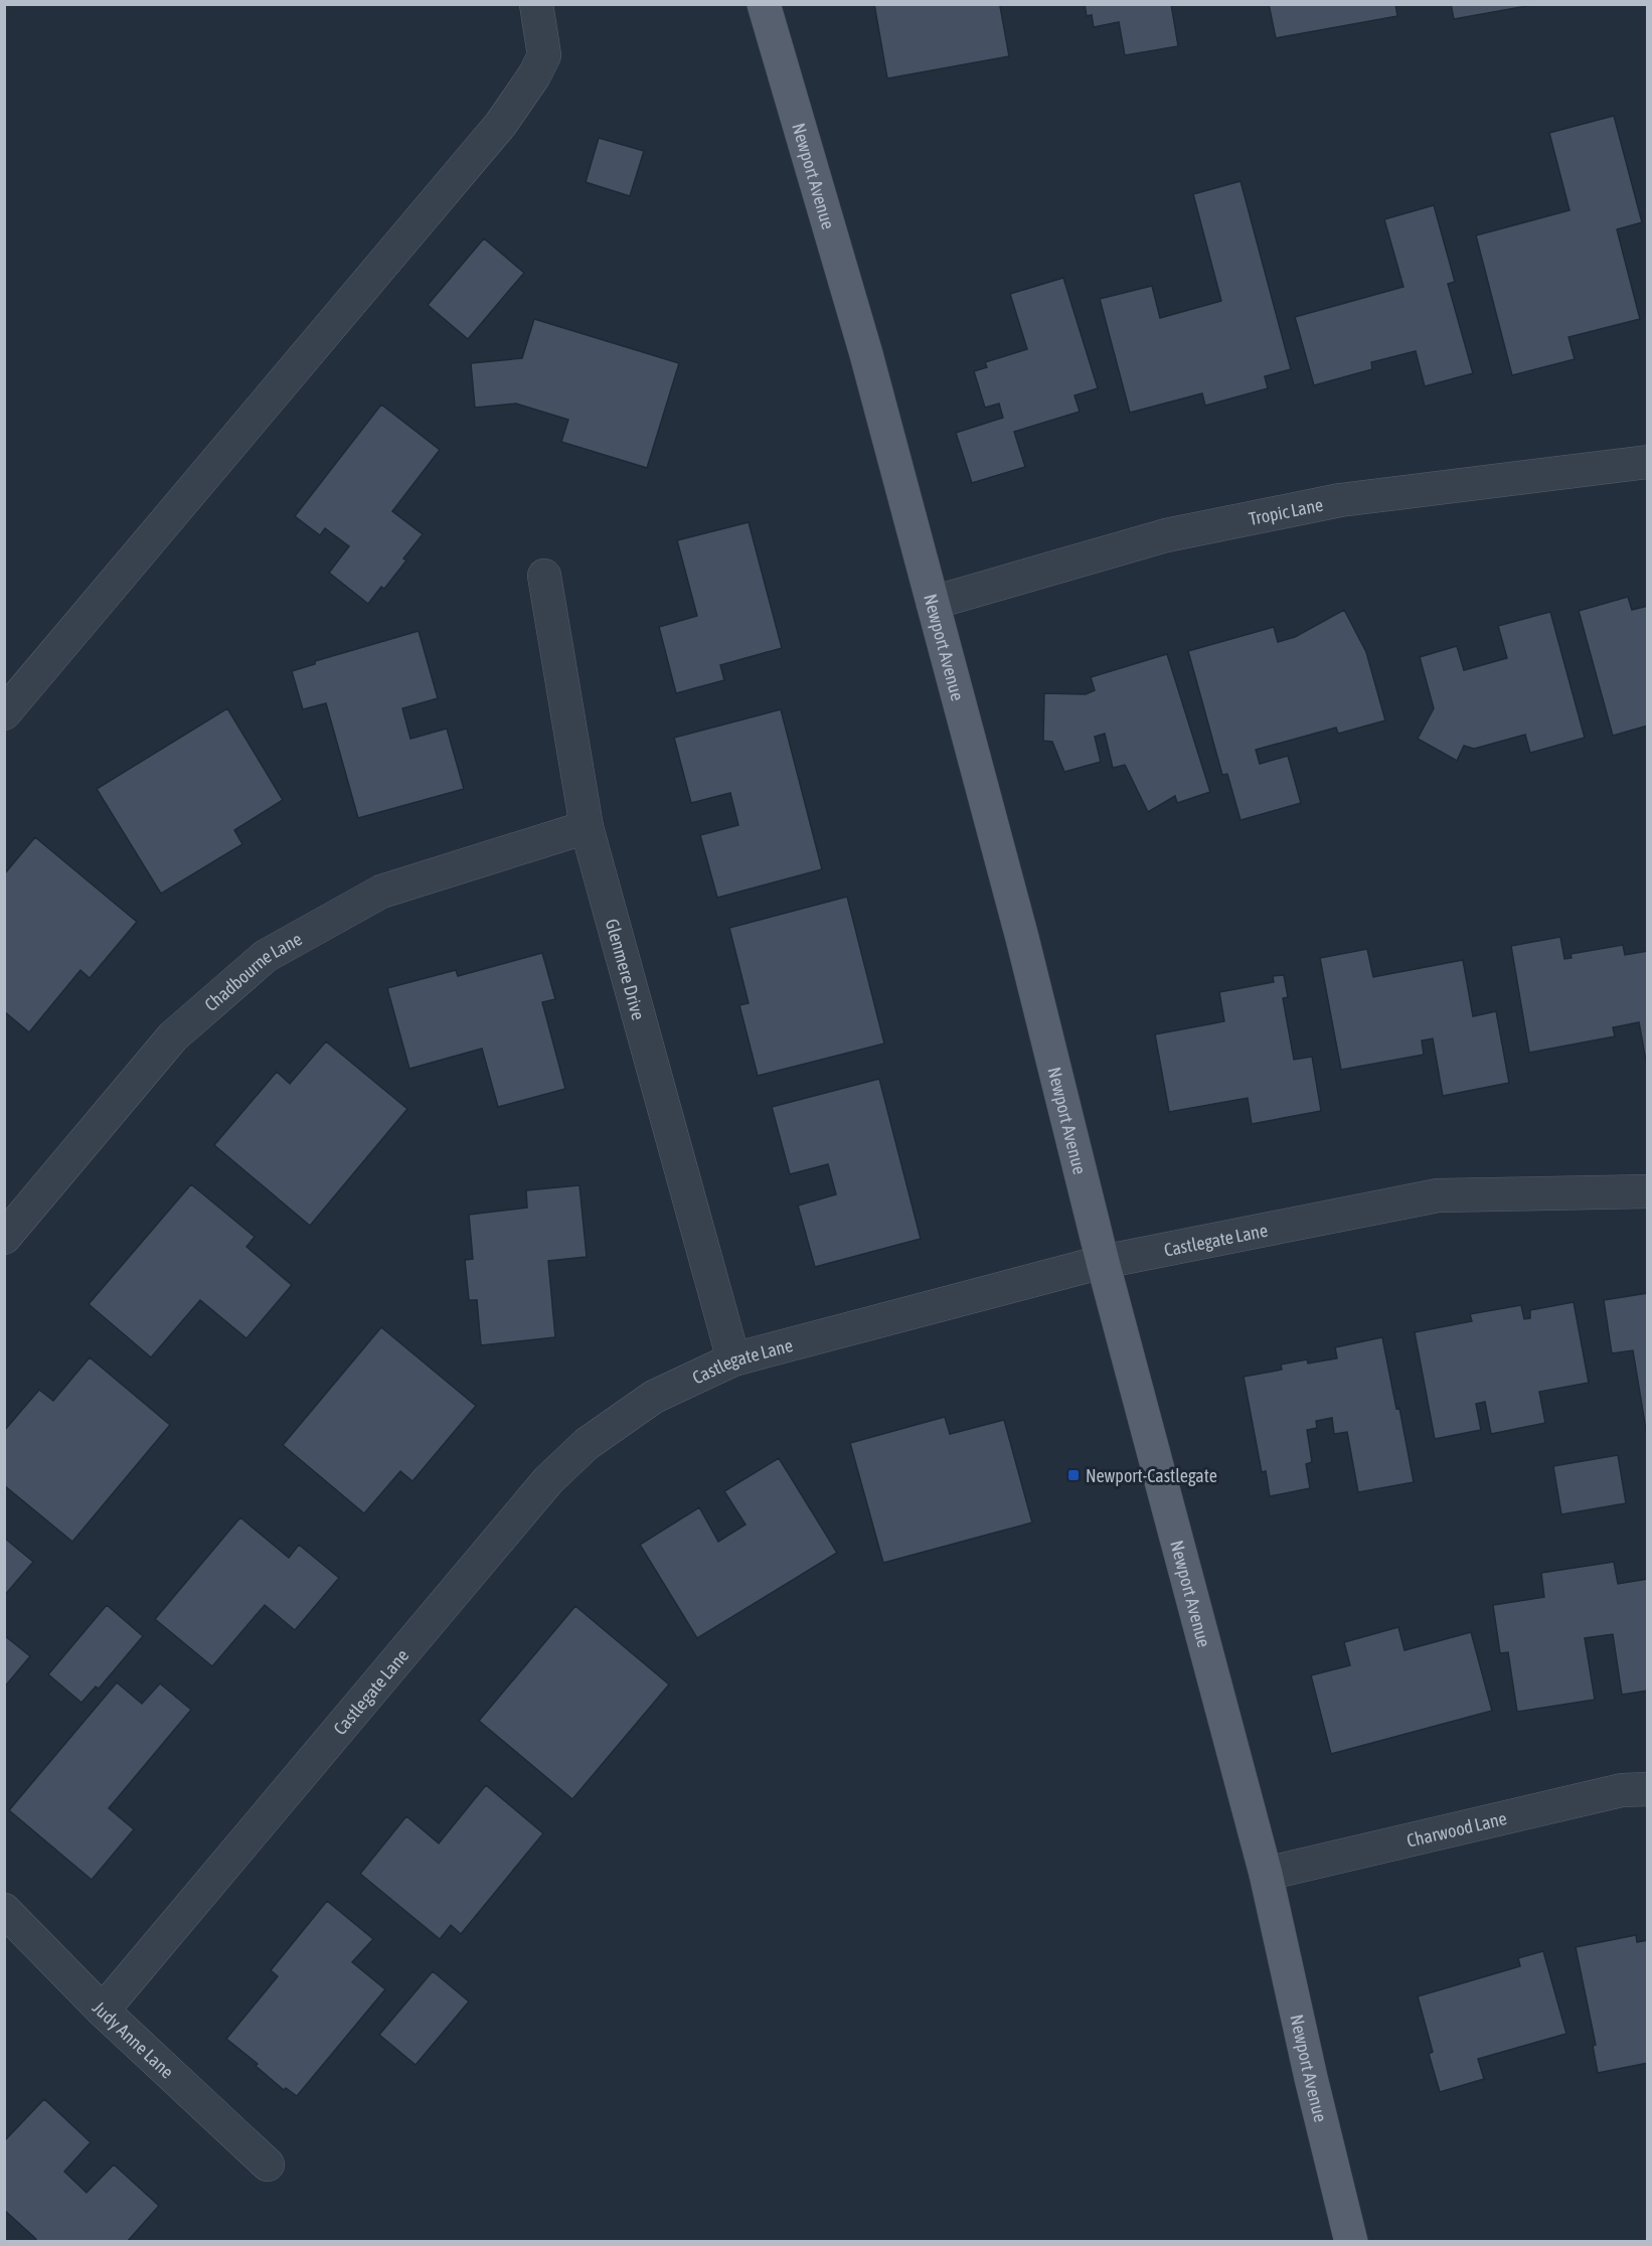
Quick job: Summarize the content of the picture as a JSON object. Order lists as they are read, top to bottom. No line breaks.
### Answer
{"streets":{"main road":["Newport Avenue"],"street":["Tropic Lane","Glenmere Drive","Chadbourne Lane","Castlegate Lane","Charwood Lane","Judy Anne Lane"]},"crossings":[["Newport Avenue","Tropic Lane"],["Newport Avenue","Castlegate Lane"],["Newport Avenue","Charwood Lane"],["Glenmere Drive","Chadbourne Lane"],["Glenmere Drive","Castlegate Lane"],["Castlegate Lane","Judy Anne Lane"]],"places":{"transit":["Newport-Castlegate"]}}
